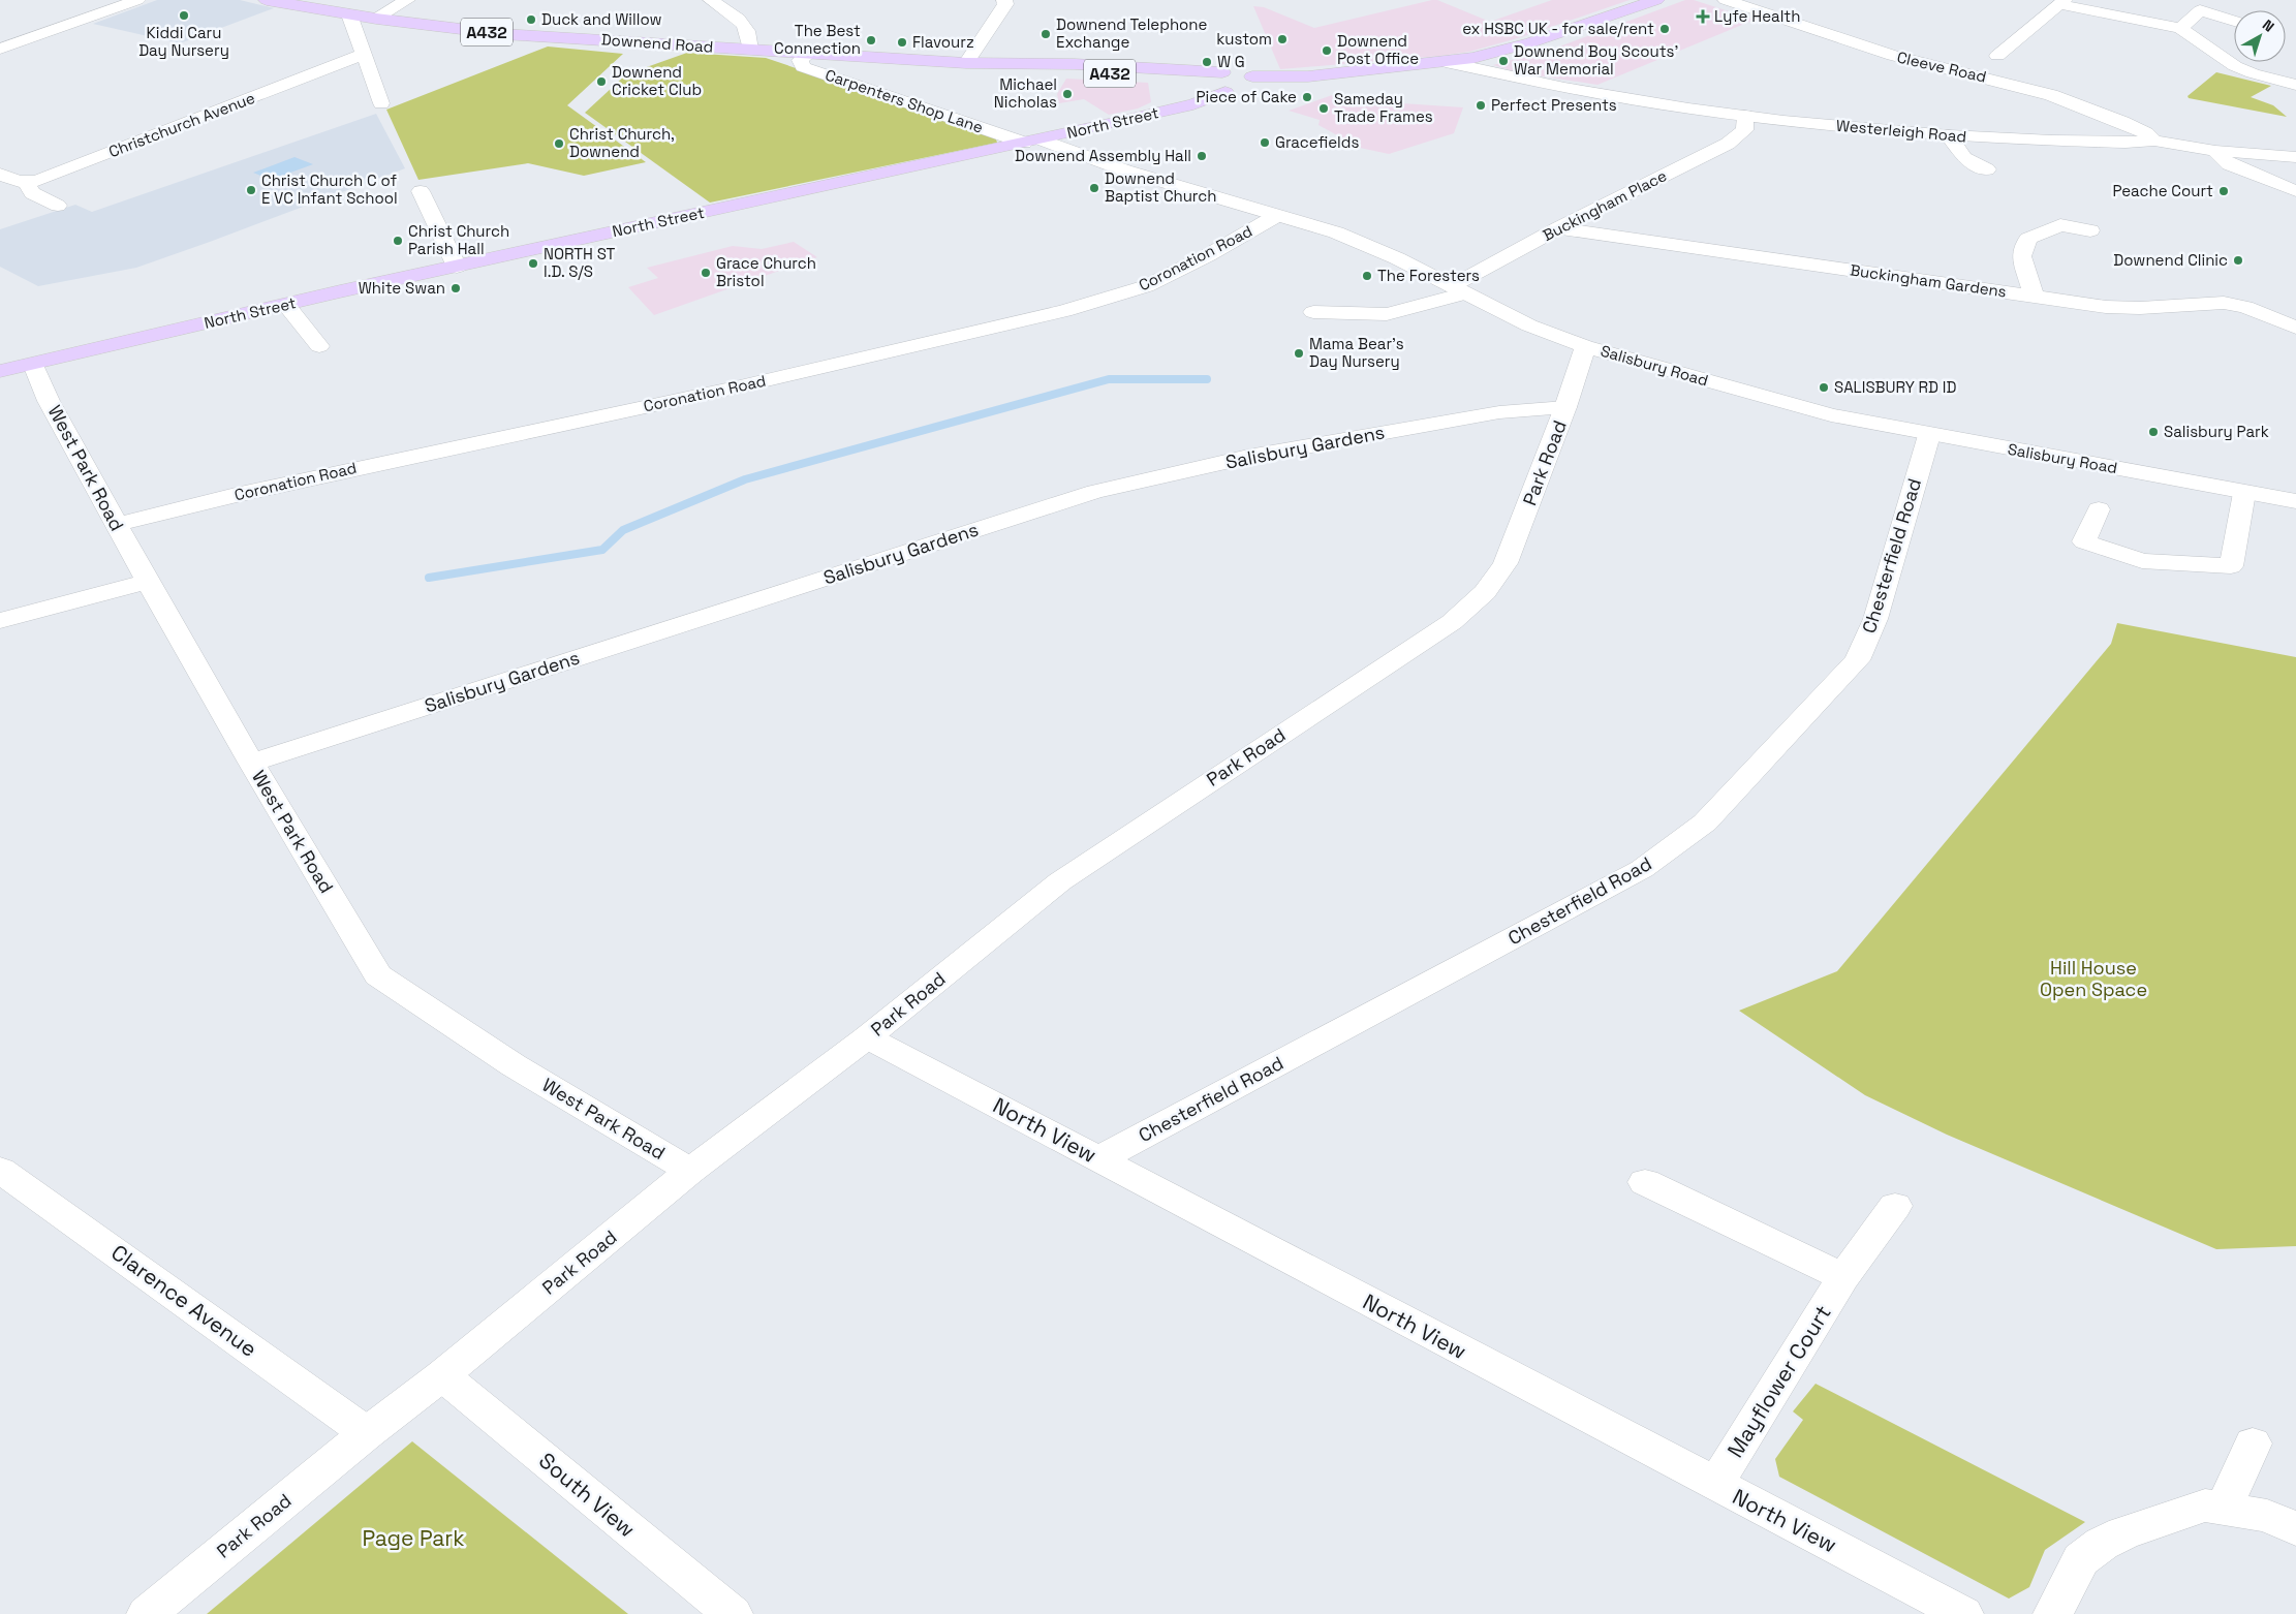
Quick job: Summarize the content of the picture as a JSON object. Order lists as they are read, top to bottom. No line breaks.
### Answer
{"streets":{"main road":["A432","Downend Road","North Street"],"street":["Cleeve Road","Carpenters Shop Lane","Christchurch Avenue","Westerleigh Road","Buckingham Place","Coronation Road","Buckingham Gardens","Salisbury Road","Salisbury Gardens","Park Road","West Park Road","Chesterfield Road","North View","Clarence Avenue","Mayflower Court","South View"]},"crossings":[["A432","Downend Road"],["A432","North Street"],["A432","Westerleigh Road"],["Downend Road","Carpenters Shop Lane"],["Cleeve Road","Westerleigh Road"],["Carpenters Shop Lane","North Street"],["Carpenters Shop Lane","Salisbury Road"],["North Street","Salisbury Road"],["North Street","West Park Road"],["Westerleigh Road","Buckingham Place"],["Buckingham Place","Buckingham Gardens"],["Buckingham Place","Salisbury Road"],["Coronation Road","Salisbury Road"],["Coronation Road","West Park Road"],["Salisbury Road","Park Road"],["Salisbury Road","Chesterfield Road"],["Salisbury Gardens","Park Road"],["Salisbury Gardens","West Park Road"],["Park Road","West Park Road"],["Park Road","North View"],["Park Road","Clarence Avenue"],["Park Road","South View"],["Chesterfield Road","North View"],["North View","Mayflower Court"]],"parks":["Hill House Open Space","Page Park"],"places":{"other":["Kiddi Caru Day Nursery","Duck and Willow","ex HSBC UK - for sale/rent","Downend Telephone Exchange","kustom","The Best Connection","Flavourz","Downend Post Office","Downend Boy Scouts' War Memorial","W G","Downend Cricket Club","Michael Nicholas","Piece of Cake","Perfect Presents","Sameday Trade Frames","Gracefields","Christ Church, Downend","Downend Assembly Hall","Downend Baptist Church","Christ Church C of E VC Infant School","Peache Court","Christ Church Parish Hall","Downend Clinic","NORTH ST I.D. S/S","Grace Church Bristol","The Foresters","White Swan","Mama Bear's Day Nursery","SALISBURY RD ID","Salisbury Park"],"health":["Lyfe Health"]},"north":"top right"}
